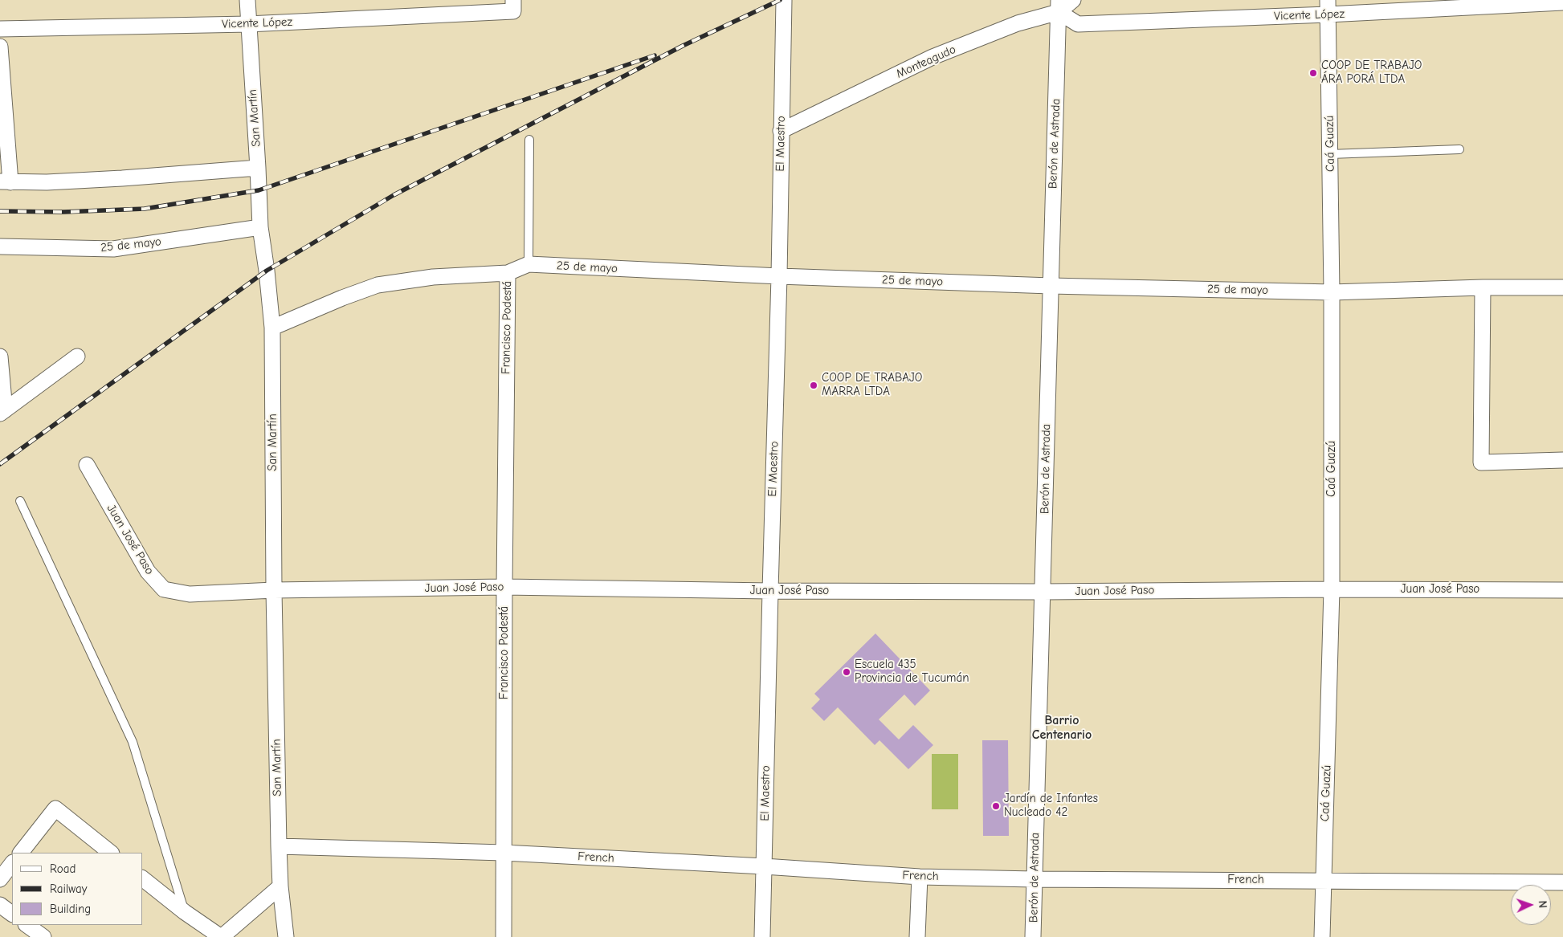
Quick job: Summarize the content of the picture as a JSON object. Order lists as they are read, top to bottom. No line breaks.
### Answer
{"streets":{"street":["Vicente López","Monteagudo","San Martín","El Maestro","Berón de Astrada","Caá Guazú","25 de mayo","Francisco Podestá","Juan José Paso","French"]},"crossings":[["Vicente López","Monteagudo"],["Vicente López","San Martín"],["Vicente López","Berón de Astrada"],["Vicente López","Caá Guazú"],["Monteagudo","El Maestro"],["Monteagudo","Berón de Astrada"],["San Martín","25 de mayo"],["San Martín","Juan José Paso"],["San Martín","French"],["El Maestro","25 de mayo"],["El Maestro","Juan José Paso"],["El Maestro","French"],["Berón de Astrada","25 de mayo"],["Berón de Astrada","Juan José Paso"],["Berón de Astrada","French"],["Caá Guazú","25 de mayo"],["Caá Guazú","Juan José Paso"],["Caá Guazú","French"],["25 de mayo","Francisco Podestá"],["Francisco Podestá","Juan José Paso"],["Francisco Podestá","French"]],"districts":["Barrio Centenario"],"places":["COOP DE TRABAJO ÁRA PORÁ LTDA","COOP DE TRABAJO MARRA LTDA","Escuela 435 Provincia de Tucumán","Jardín de Infantes Nucleado 42"],"legend":["Road","Railway","Building"],"north":"right"}
